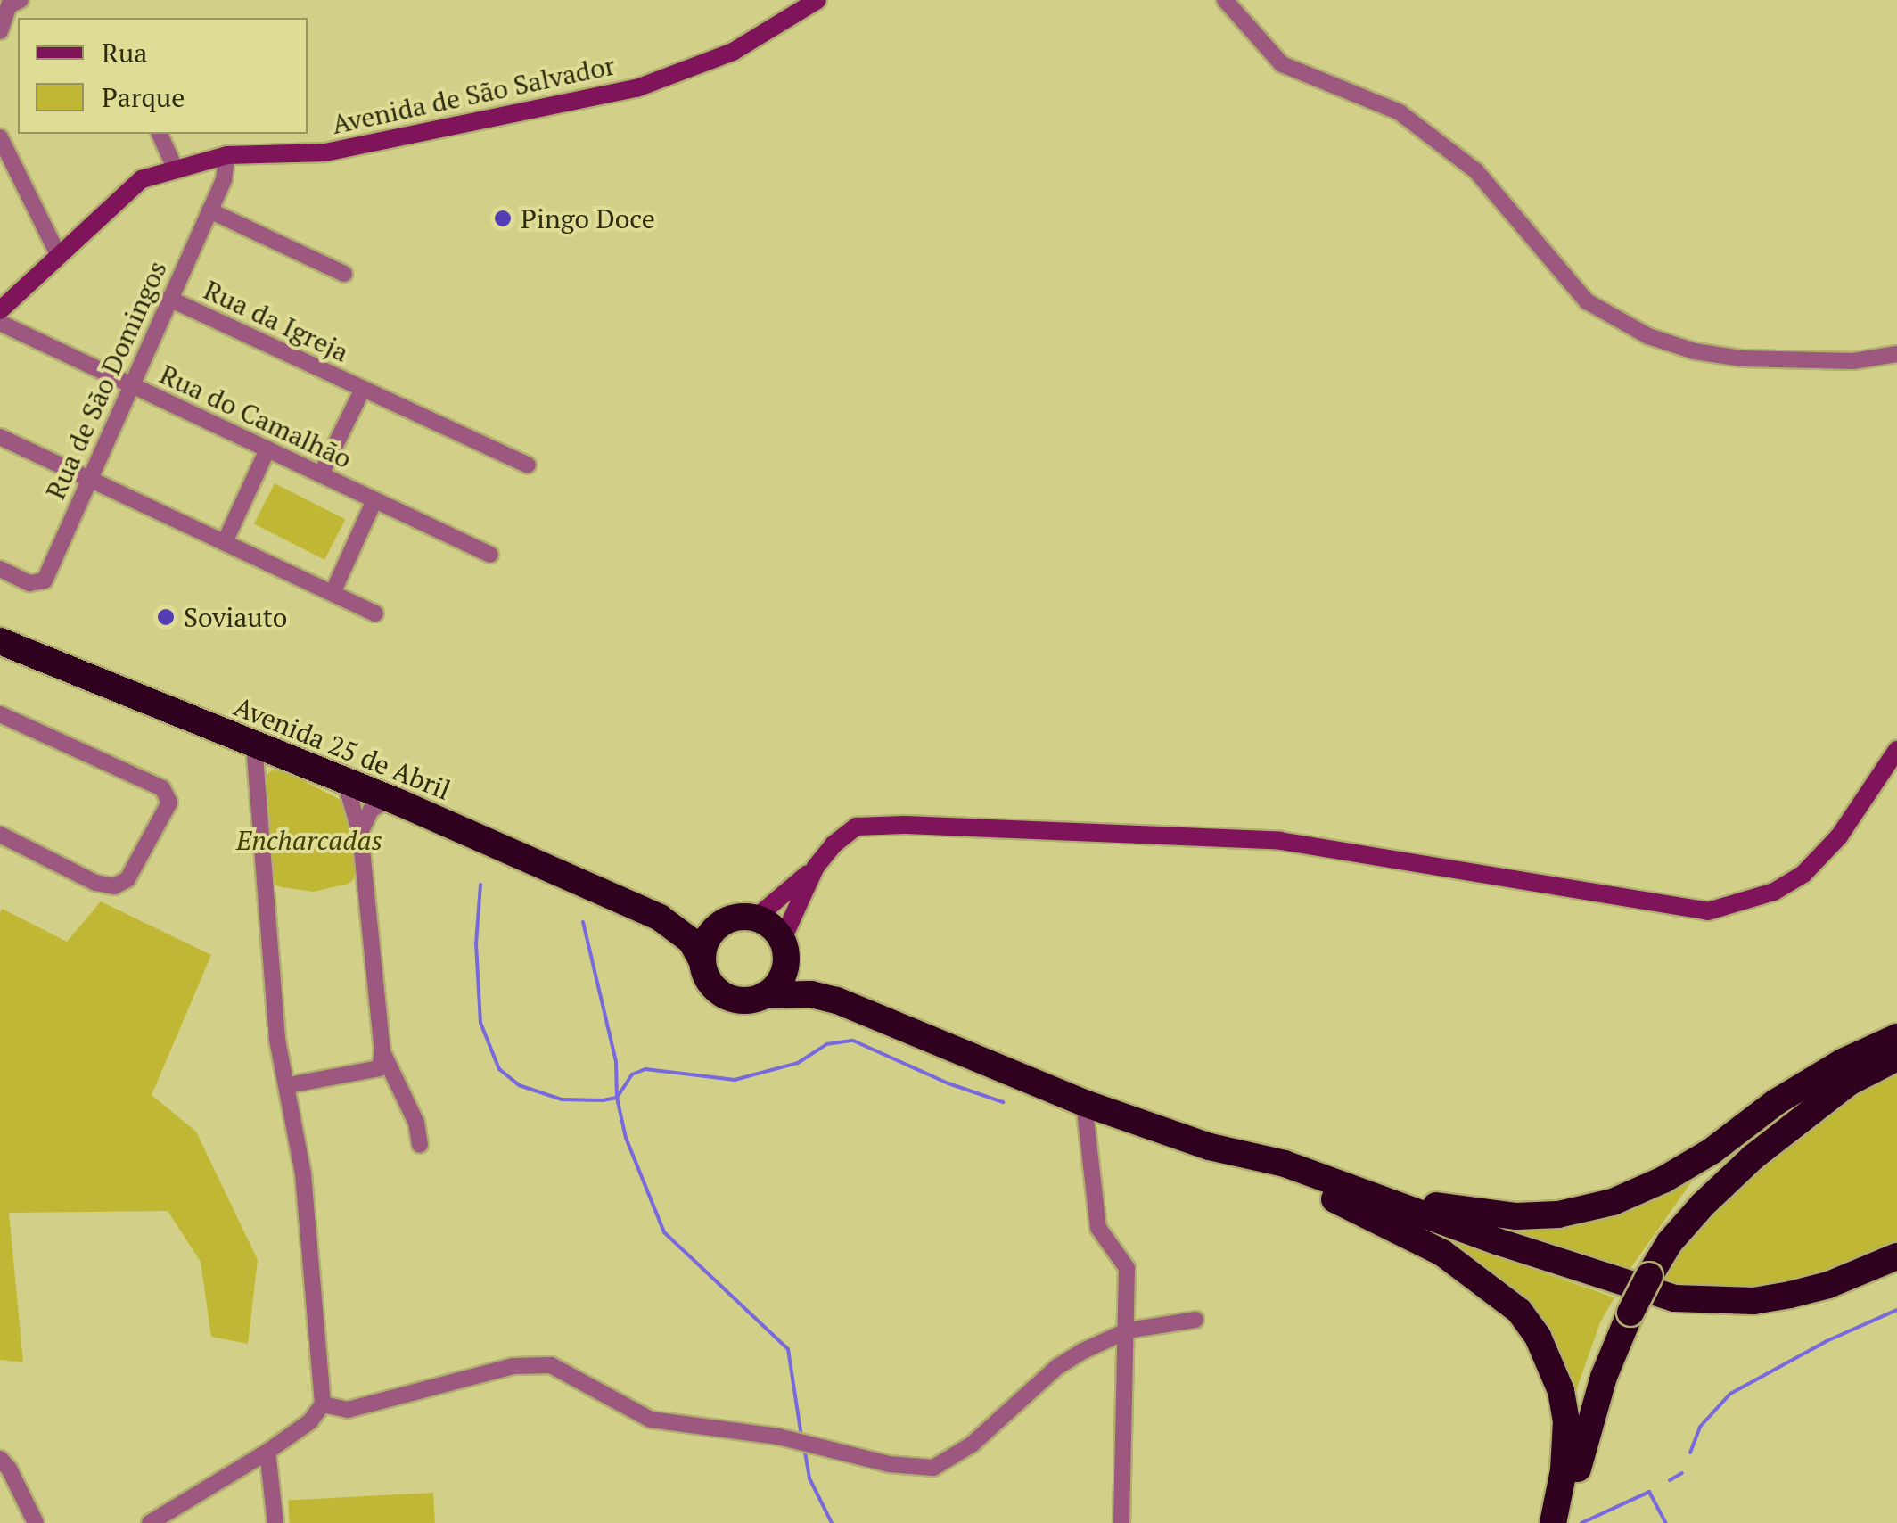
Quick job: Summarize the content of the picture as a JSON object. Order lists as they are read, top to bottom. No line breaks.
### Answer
{"streets":{"highway":["Avenida 25 de Abril"],"main road":["Avenida de São Salvador"],"street":["Rua da Igreja","Rua de São Domingos","Rua do Camalhão"]},"crossings":[["Avenida de São Salvador","Rua de São Domingos"],["Rua da Igreja","Rua de São Domingos"],["Rua da Igreja","Rua do Camalhão"],["Rua de São Domingos","Rua do Camalhão"]],"parks":["Encharcadas"],"places":["Pingo Doce","Soviauto"],"legend":["Rua","Parque"]}
